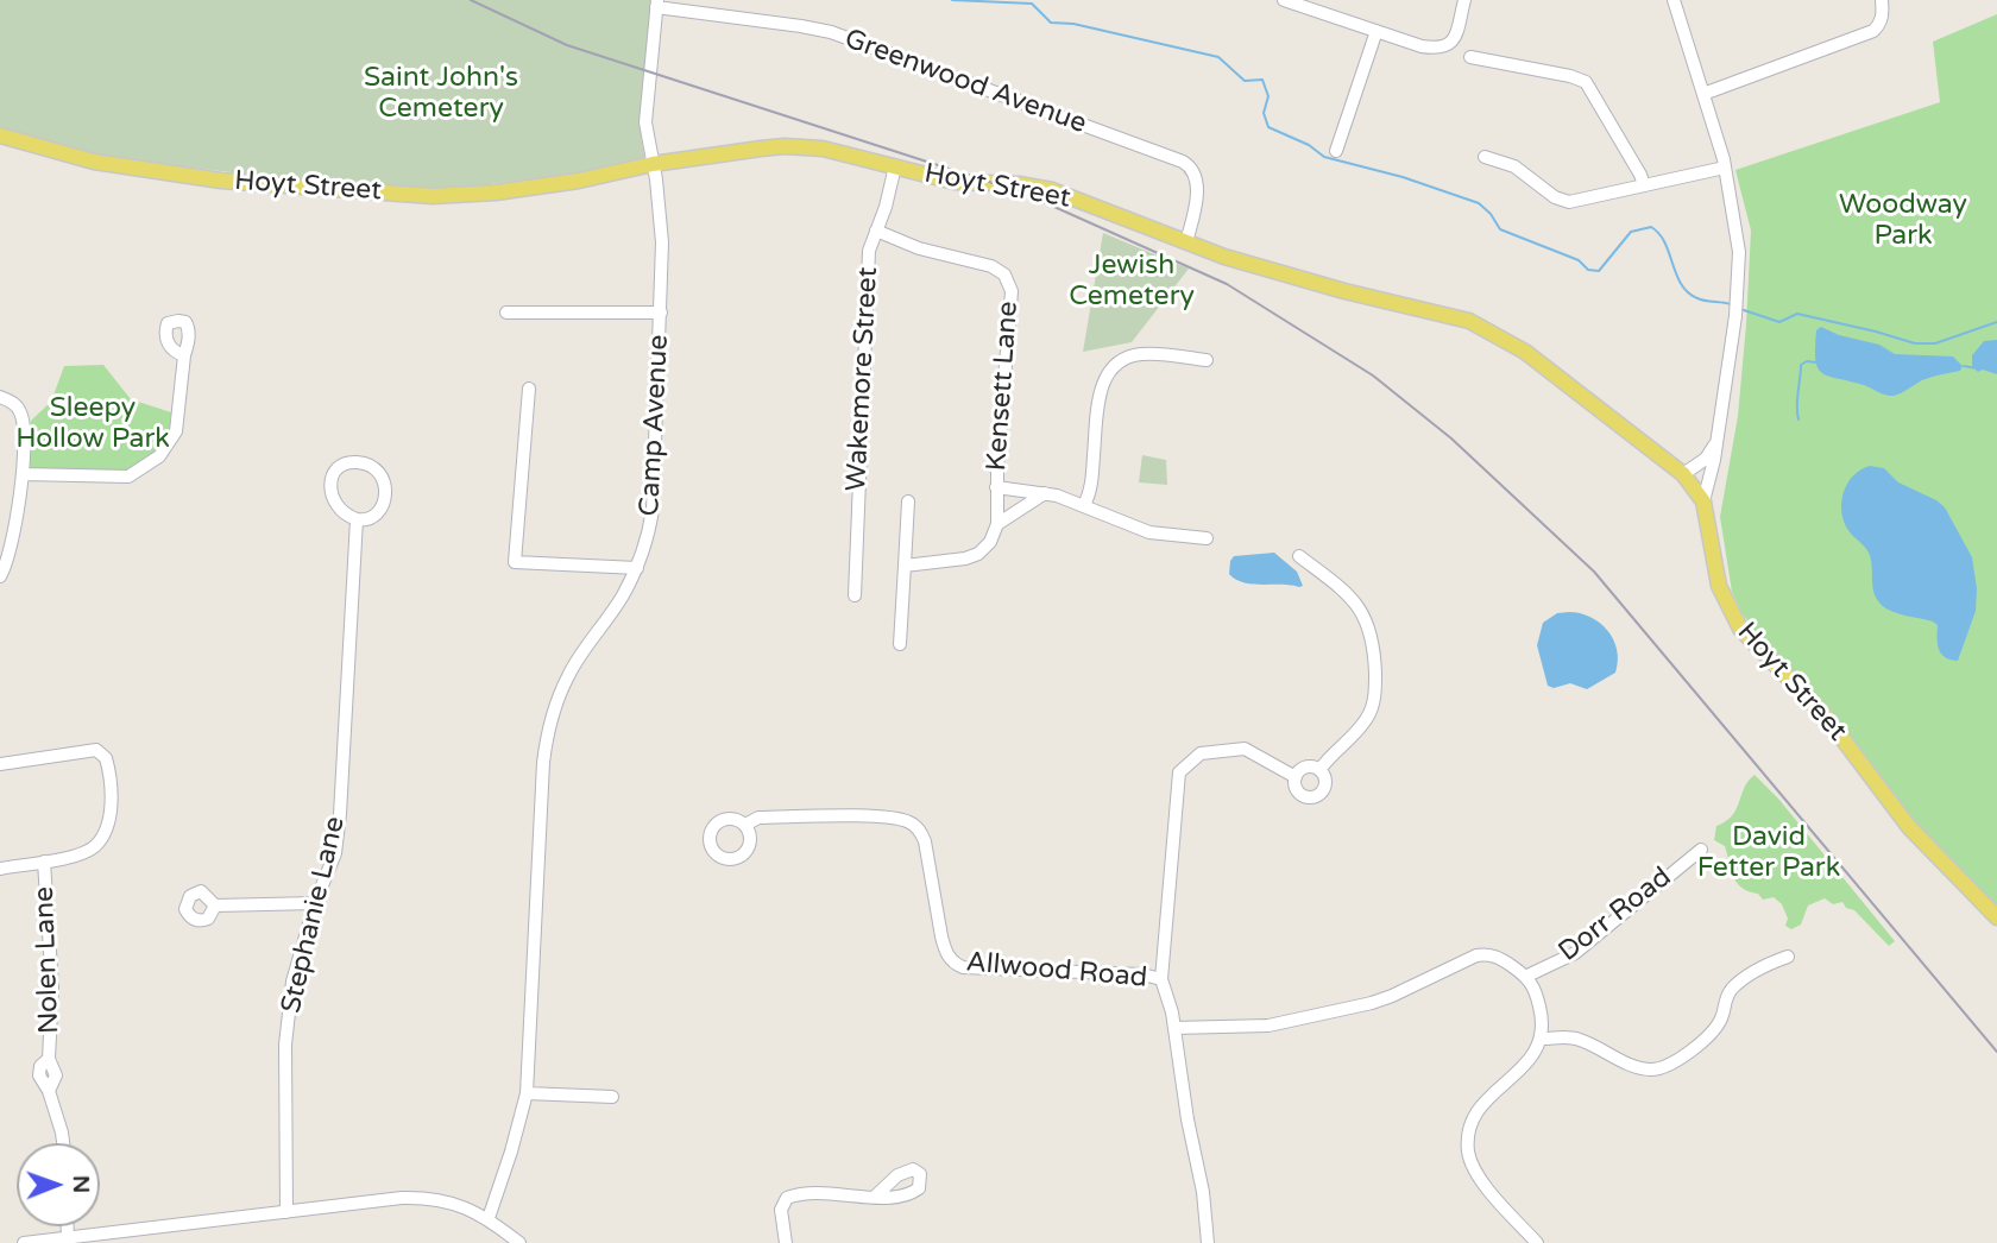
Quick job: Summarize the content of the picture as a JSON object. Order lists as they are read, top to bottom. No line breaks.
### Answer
{"streets":{"main road":["Hoyt Street"],"street":["Greenwood Avenue","Wakemore Street","Kensett Lane","Camp Avenue","Stephanie Lane","Dorr Road","Nolen Lane","Allwood Road"]},"crossings":[["Greenwood Avenue","Hoyt Street"],["Greenwood Avenue","Camp Avenue"],["Hoyt Street","Wakemore Street"],["Hoyt Street","Camp Avenue"],["Wakemore Street","Kensett Lane"]],"parks":["Saint John's Cemetery","Woodway Park","Jewish Cemetery","Sleepy Hollow Park","David Fetter Park"],"north":"right"}
